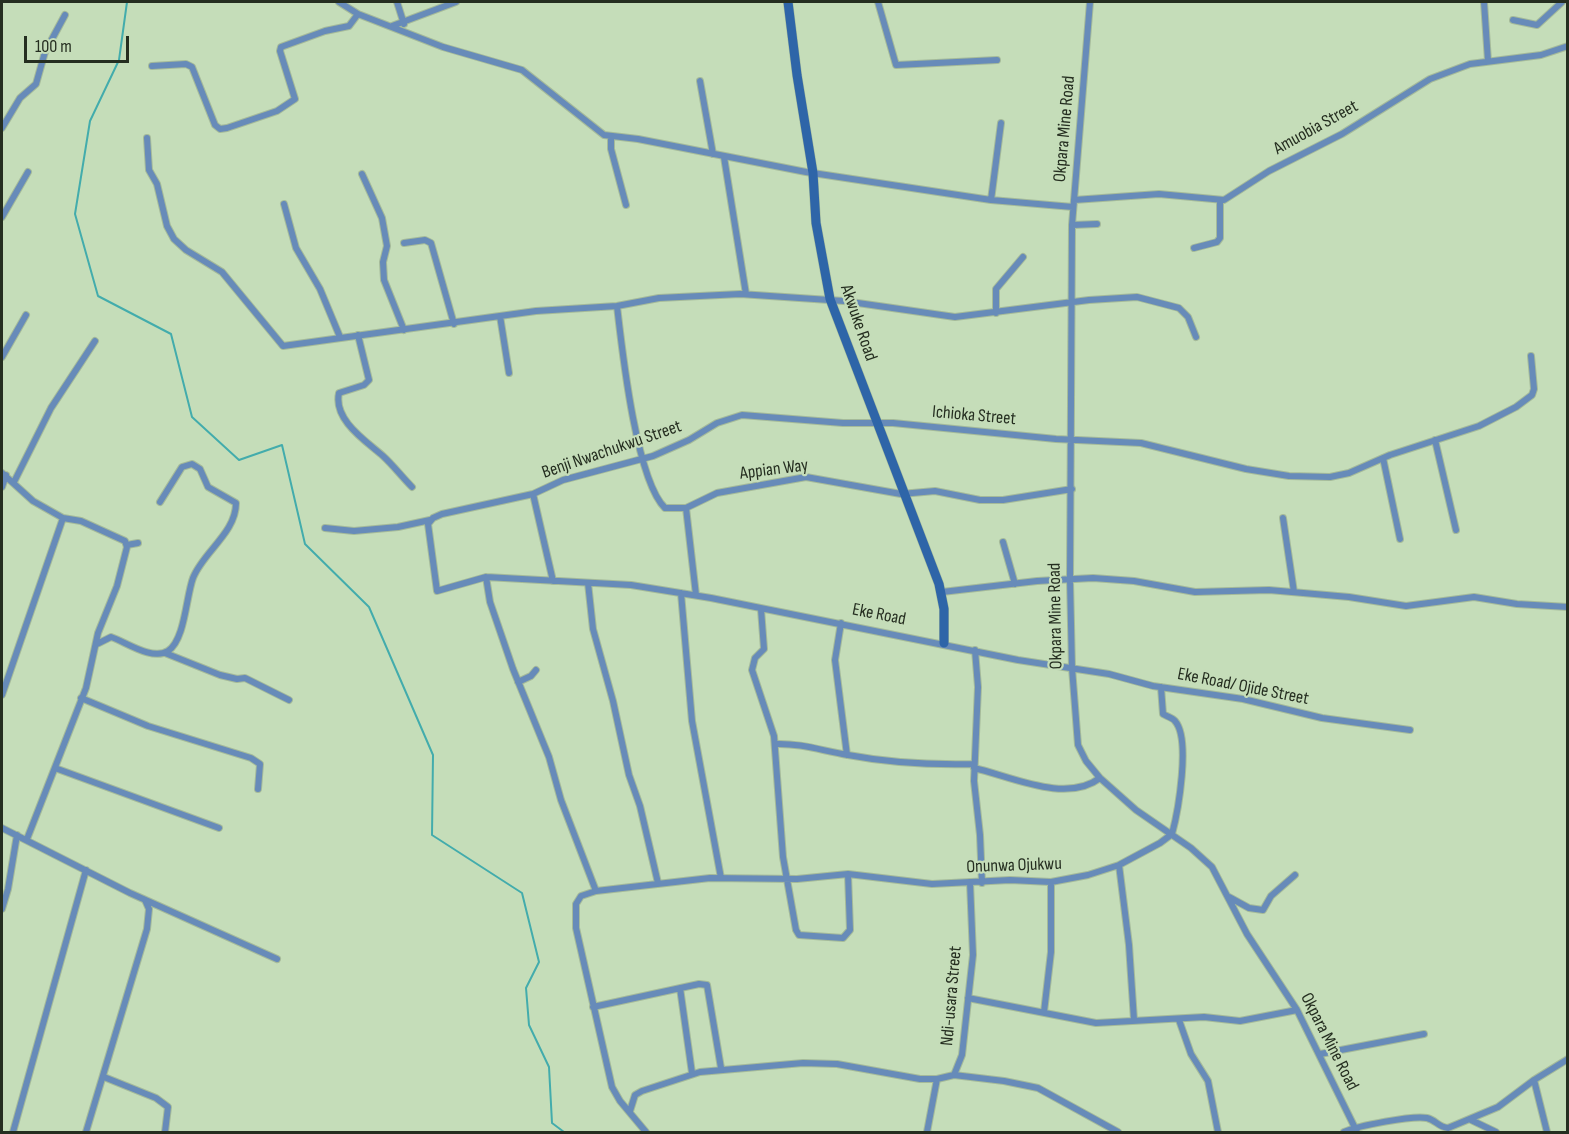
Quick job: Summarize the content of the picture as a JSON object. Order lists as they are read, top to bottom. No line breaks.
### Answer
{"streets":{"main road":["Akwuke Road"],"street":["Amuobia Street","Okpara Mine Road","Ichioka Street","Benji Nwachukwu Street","Appian Way","Eke Road","Eke Road/ Ojide Street","Onunwa Ojukwu","Ndi-usara Street"]},"crossings":[["Okpara Mine Road","Ichioka Street"],["Okpara Mine Road","Appian Way"],["Okpara Mine Road","Eke Road"],["Okpara Mine Road","Eke Road/ Ojide Street"],["Okpara Mine Road","Onunwa Ojukwu"],["Akwuke Road","Ichioka Street"],["Akwuke Road","Benji Nwachukwu Street"],["Akwuke Road","Appian Way"],["Akwuke Road","Eke Road"],["Ichioka Street","Benji Nwachukwu Street"],["Benji Nwachukwu Street","Eke Road"],["Eke Road","Eke Road/ Ojide Street"],["Onunwa Ojukwu","Ndi-usara Street"]],"scale_bar":"100 m"}
